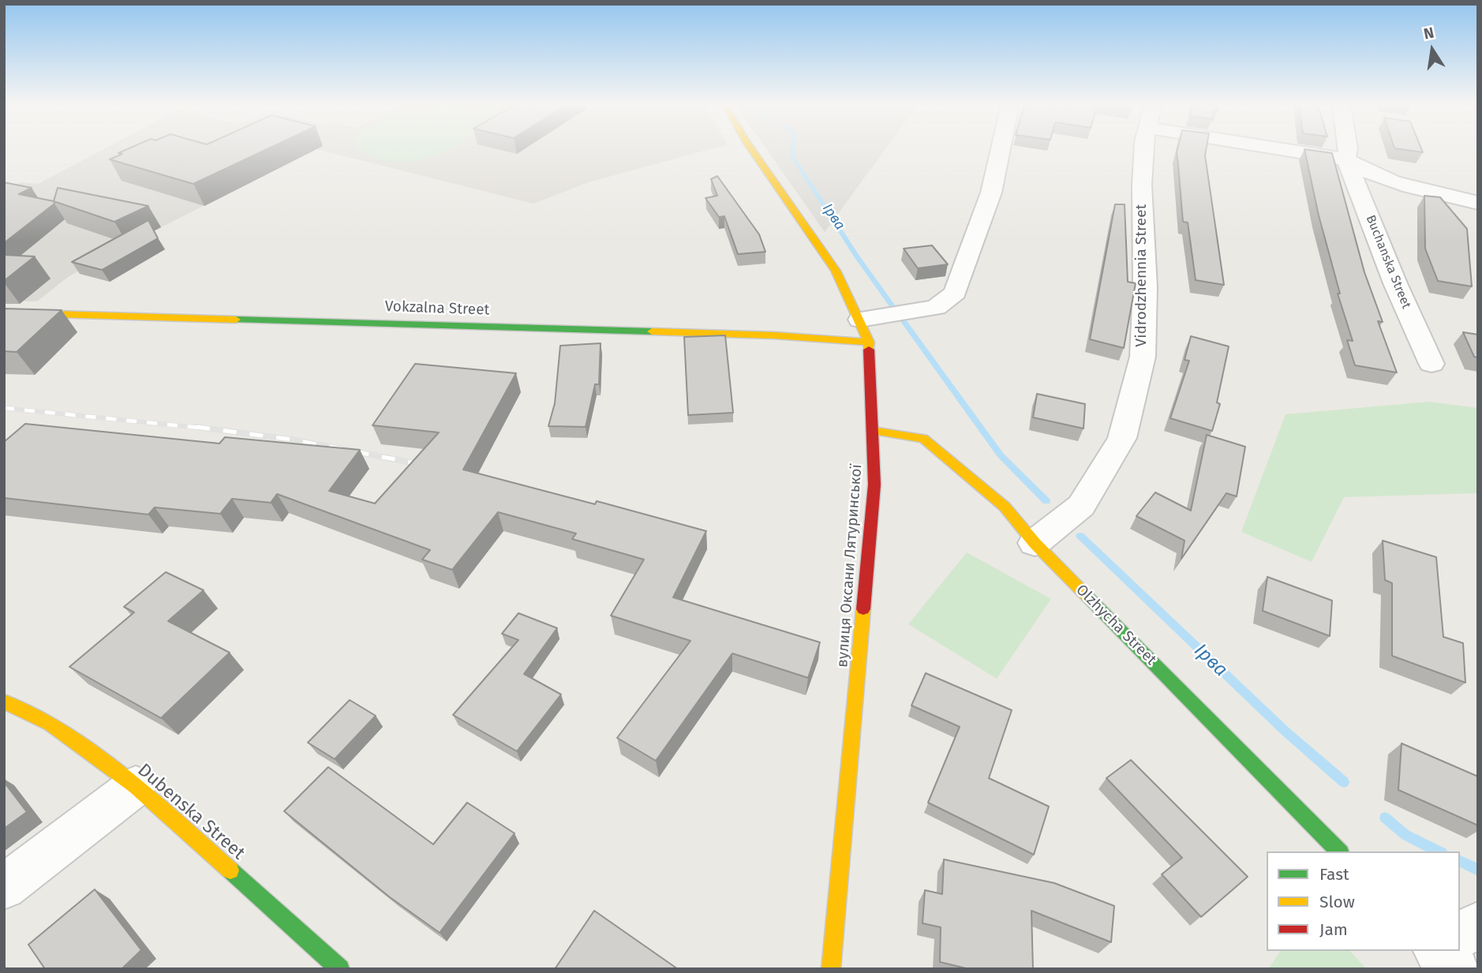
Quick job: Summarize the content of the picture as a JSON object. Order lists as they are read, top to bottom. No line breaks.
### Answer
{"streets":{"main road":["Vokzalna Street","вулиця Оксани Лятуринської","Olzhycha Street","Dubenska Street"],"street":["Buchanska Street","Vidrodzhennia Street"]},"crossings":[["Vidrodzhennia Street","Olzhycha Street"],["Vokzalna Street","вулиця Оксани Лятуринської"],["вулиця Оксани Лятуринської","Olzhycha Street"]],"water":["Ірва"],"legend":["Fast","Slow","Jam"],"north":"top"}
